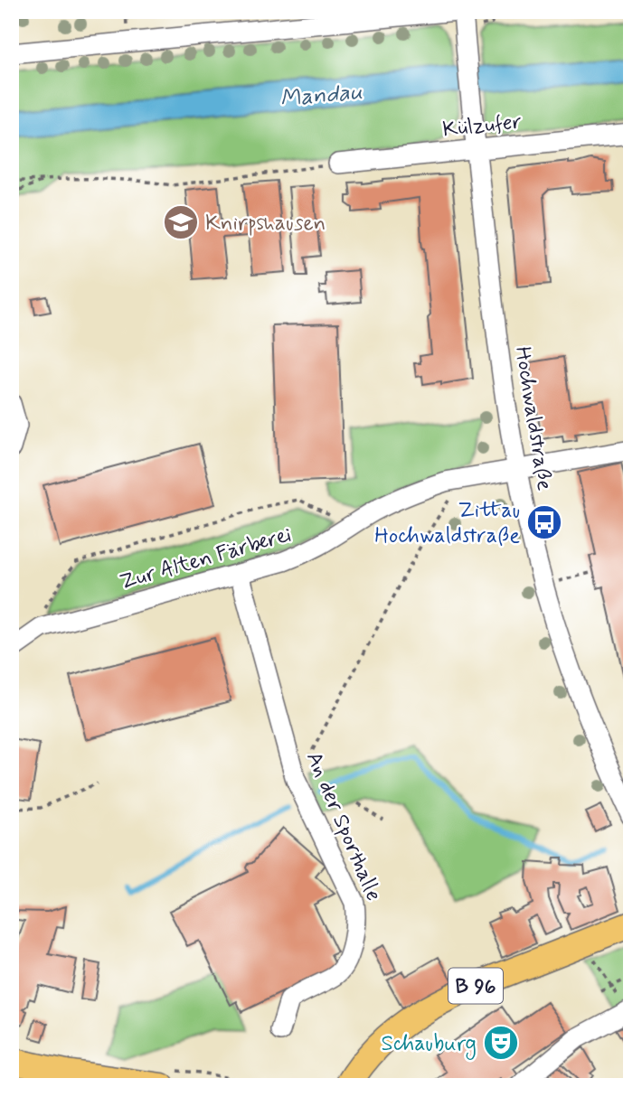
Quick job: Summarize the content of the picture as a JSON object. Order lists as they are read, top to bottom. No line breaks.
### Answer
{"streets":{"main road":["B 96"],"street":["Külzufer","Hochwaldstraße","Zur Alten Färberei","An der Sporthalle"]},"crossings":[["Külzufer","Hochwaldstraße"],["Hochwaldstraße","Zur Alten Färberei"],["Zur Alten Färberei","An der Sporthalle"]],"water":["Mandau"],"places":{"school or university":["Knirpshausen"],"bus stop":["Zittau Hochwaldstraße"],"theatre":["Schauburg"]}}
